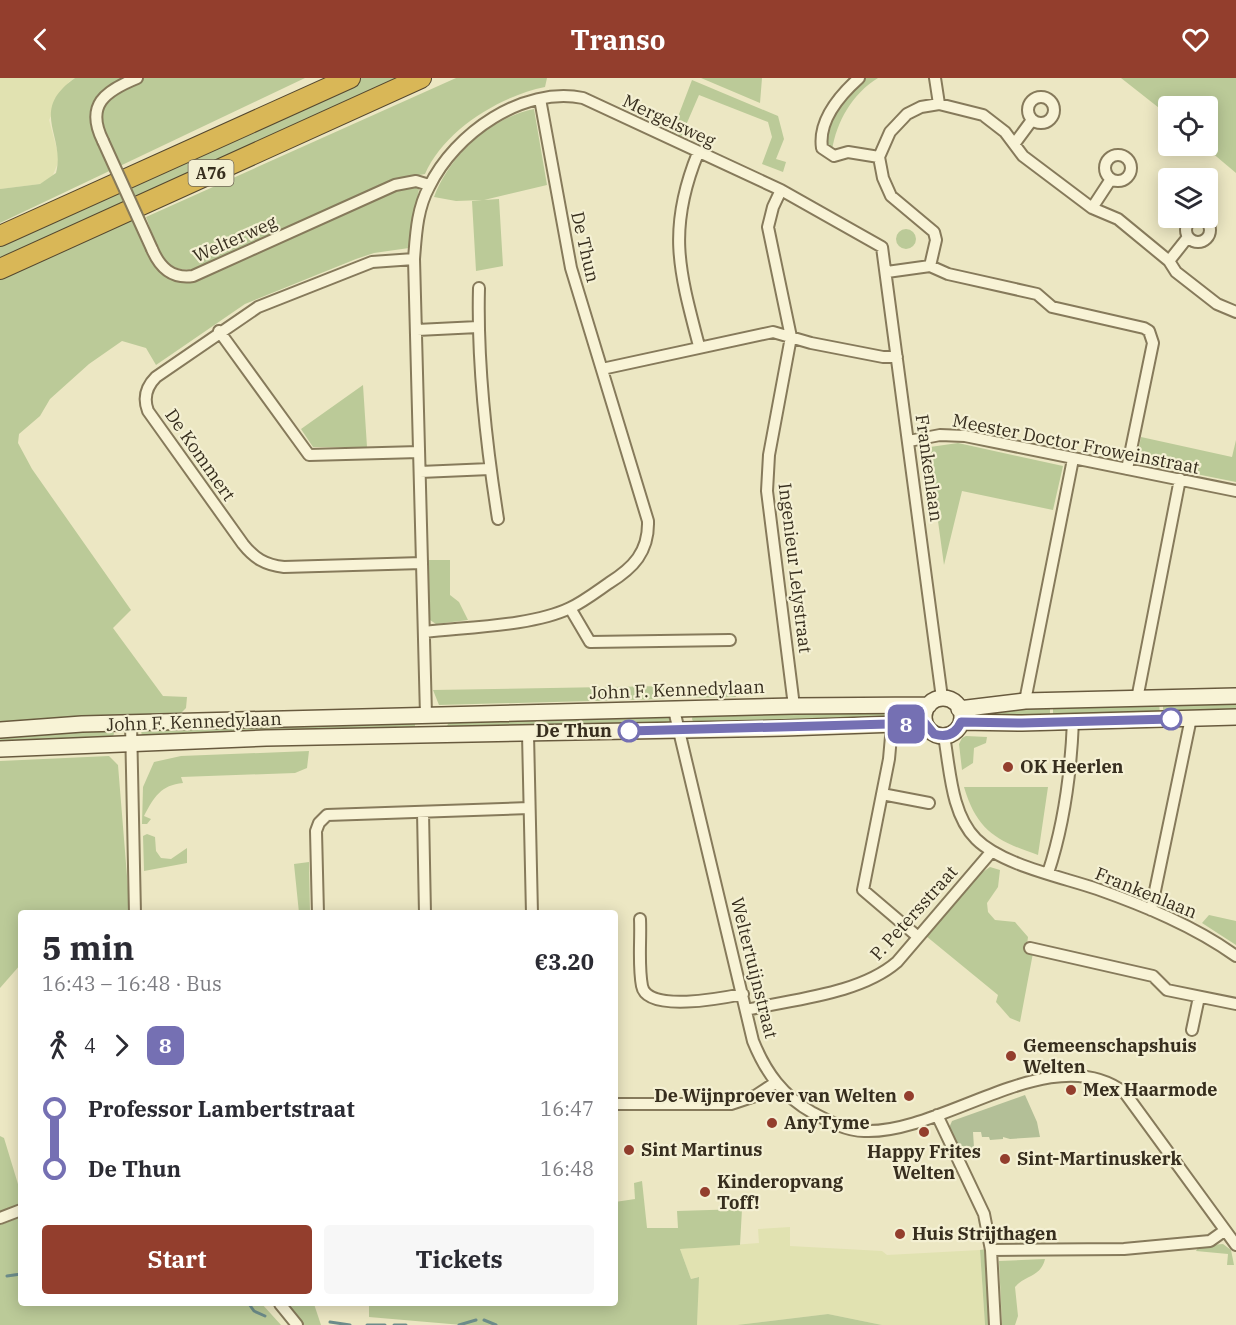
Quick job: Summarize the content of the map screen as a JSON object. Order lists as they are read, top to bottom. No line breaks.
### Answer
{"streets":{"highway":["A76"],"street":["Mergelsweg","Welterweg","De Thun","Meester Doctor Froweinstraat","De Kommert","Frankenlaan","Ingenieur Lelystraat","John F. Kennedylaan","P. Petersstraat","Weltertuijnstraat"]},"crossings":[["Mergelsweg","Welterweg"],["Mergelsweg","De Thun"],["Mergelsweg","De Kommert"],["Mergelsweg","Frankenlaan"],["Mergelsweg","Ingenieur Lelystraat"],["Mergelsweg","John F. Kennedylaan"],["Meester Doctor Froweinstraat","Frankenlaan"],["Frankenlaan","John F. Kennedylaan"],["Frankenlaan","P. Petersstraat"],["Ingenieur Lelystraat","John F. Kennedylaan"],["John F. Kennedylaan","Weltertuijnstraat"],["P. Petersstraat","Weltertuijnstraat"]],"places":["De Thun","OK Heerlen","Gemeenschapshuis Welten","Mex Haarmode","De Wijnproever van Welten","AnyTyme","Happy Frites Welten","Sint Martinus","Sint-Martinuskerk","Kinderopvang Toff!","Huis Strijthagen"],"lines":["bus line 8"],"page":{"header":"Transo","on_map":"8","heading":["5 min","16:43 – 16:48 · Bus","€3.20"],"legs":["4","8"],"list":[{"name":"Professor Lambertstraat","value":"16:47"},{"name":"De Thun","value":"16:48"}],"buttons":["Start","Tickets"]}}
